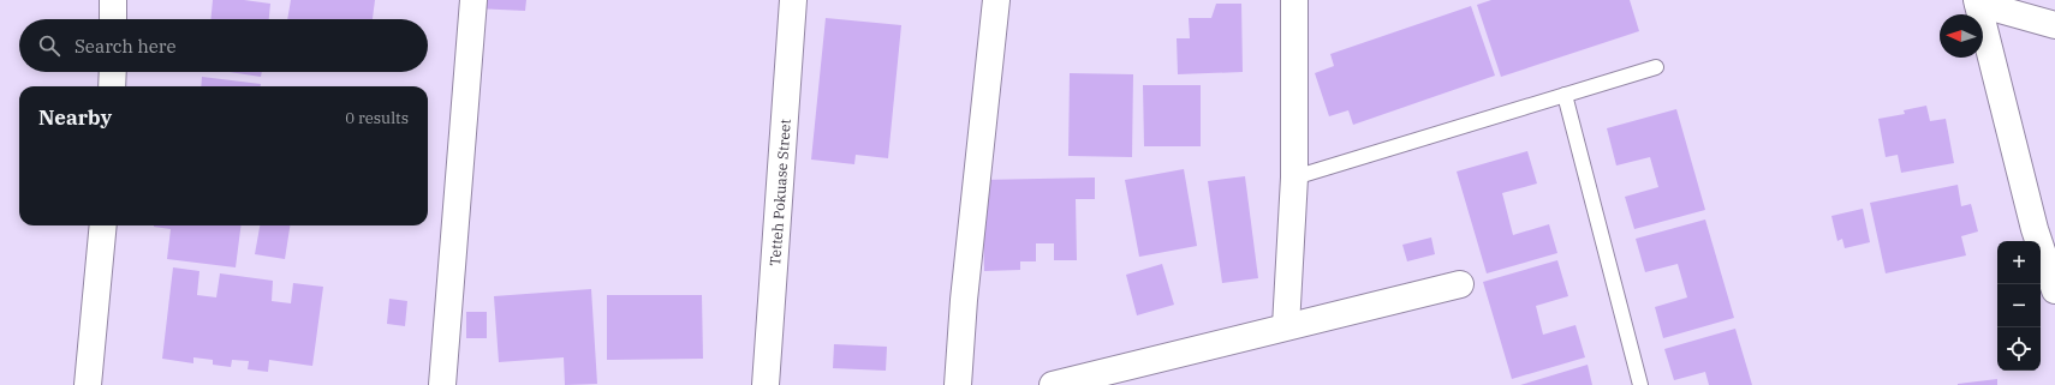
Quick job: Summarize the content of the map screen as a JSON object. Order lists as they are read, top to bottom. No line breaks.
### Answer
{"streets":{"street":["Tetteh Pokuase Street"]},"north":"left","page":{"search":"Search here","heading":["Nearby","0 results"],"map_buttons":["+","−"]}}
